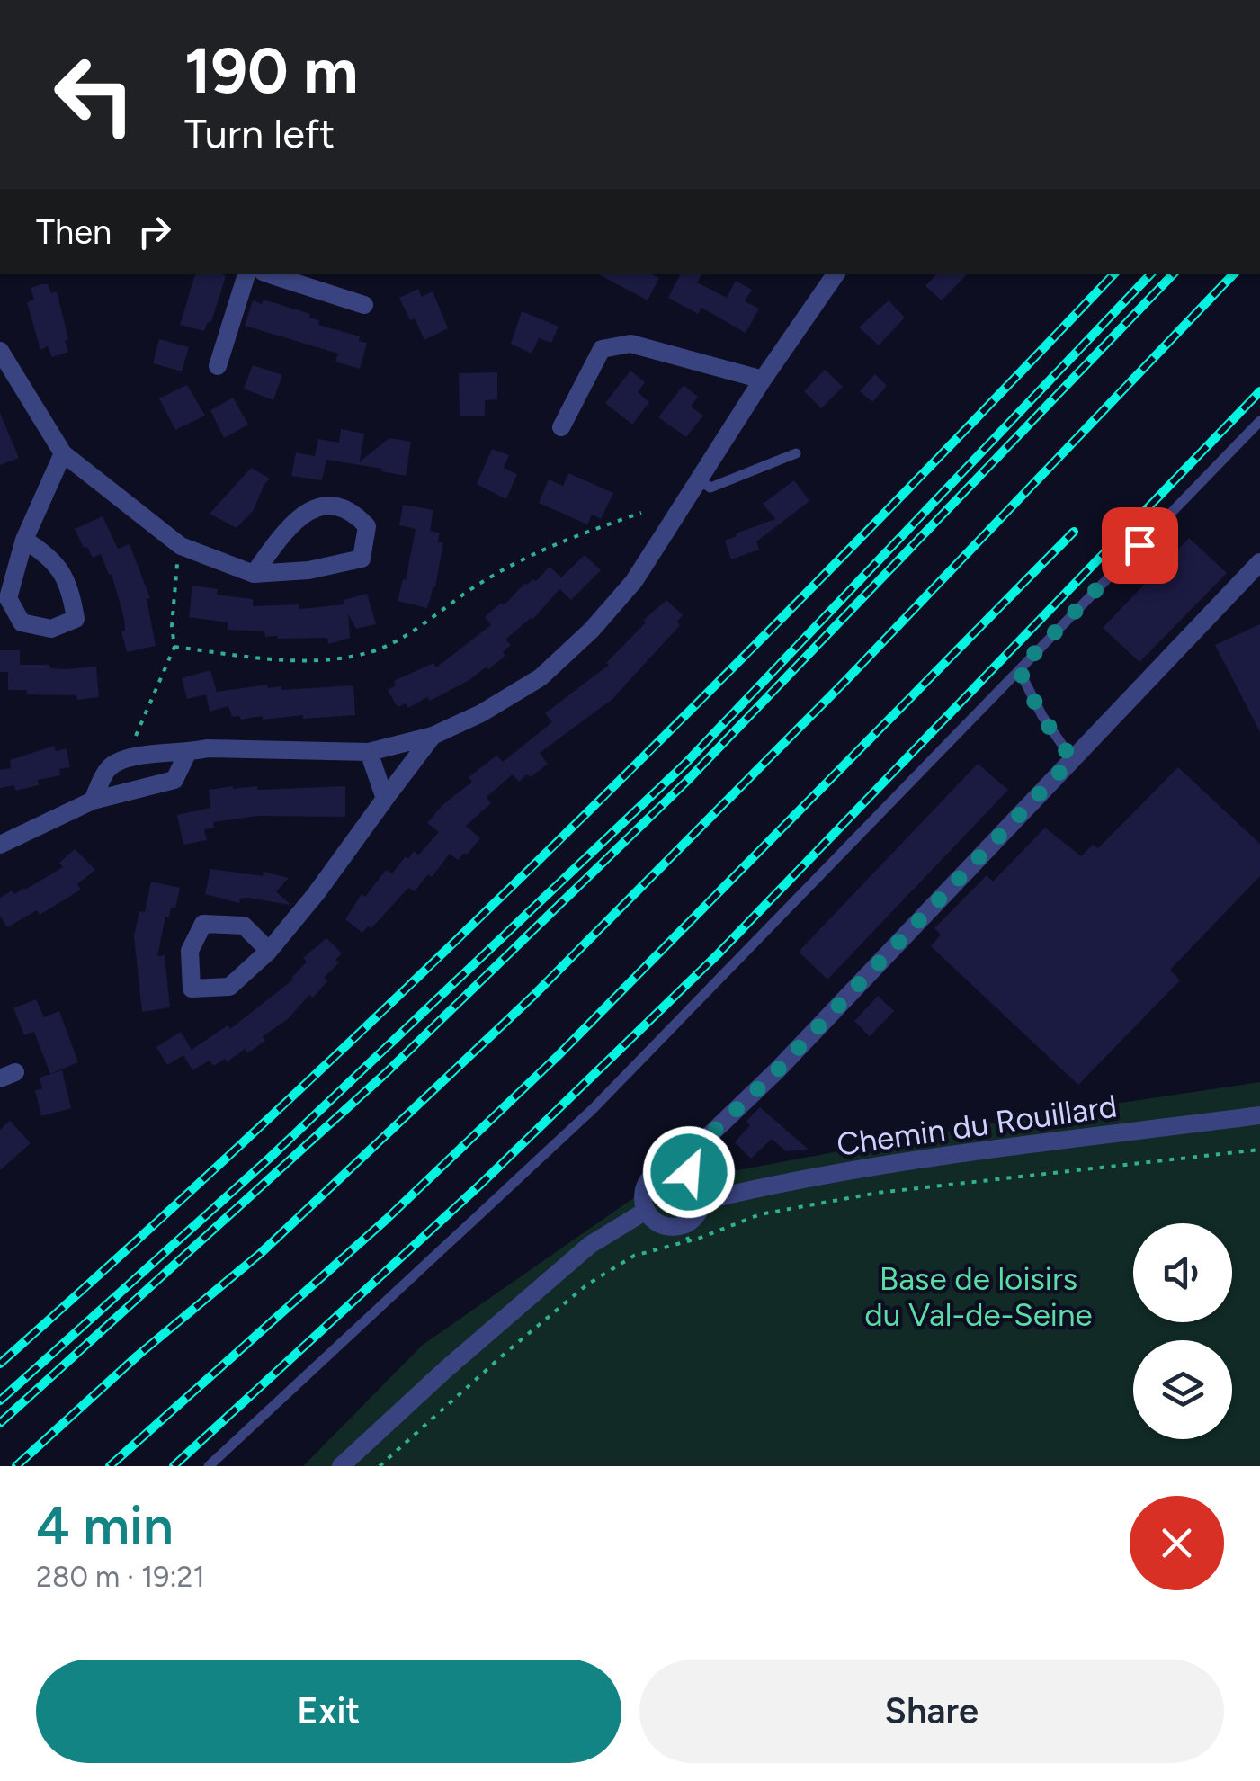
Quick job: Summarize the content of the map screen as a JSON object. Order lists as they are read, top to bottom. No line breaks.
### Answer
{"streets":{"street":["Chemin du Rouillard"]},"parks":["Base de loisirs du Val-de-Seine"],"page":{"turn":["190 m","Turn left"],"then":"Then","heading":["4 min","280 m · 19:21"],"buttons":["Exit","Share"]}}
